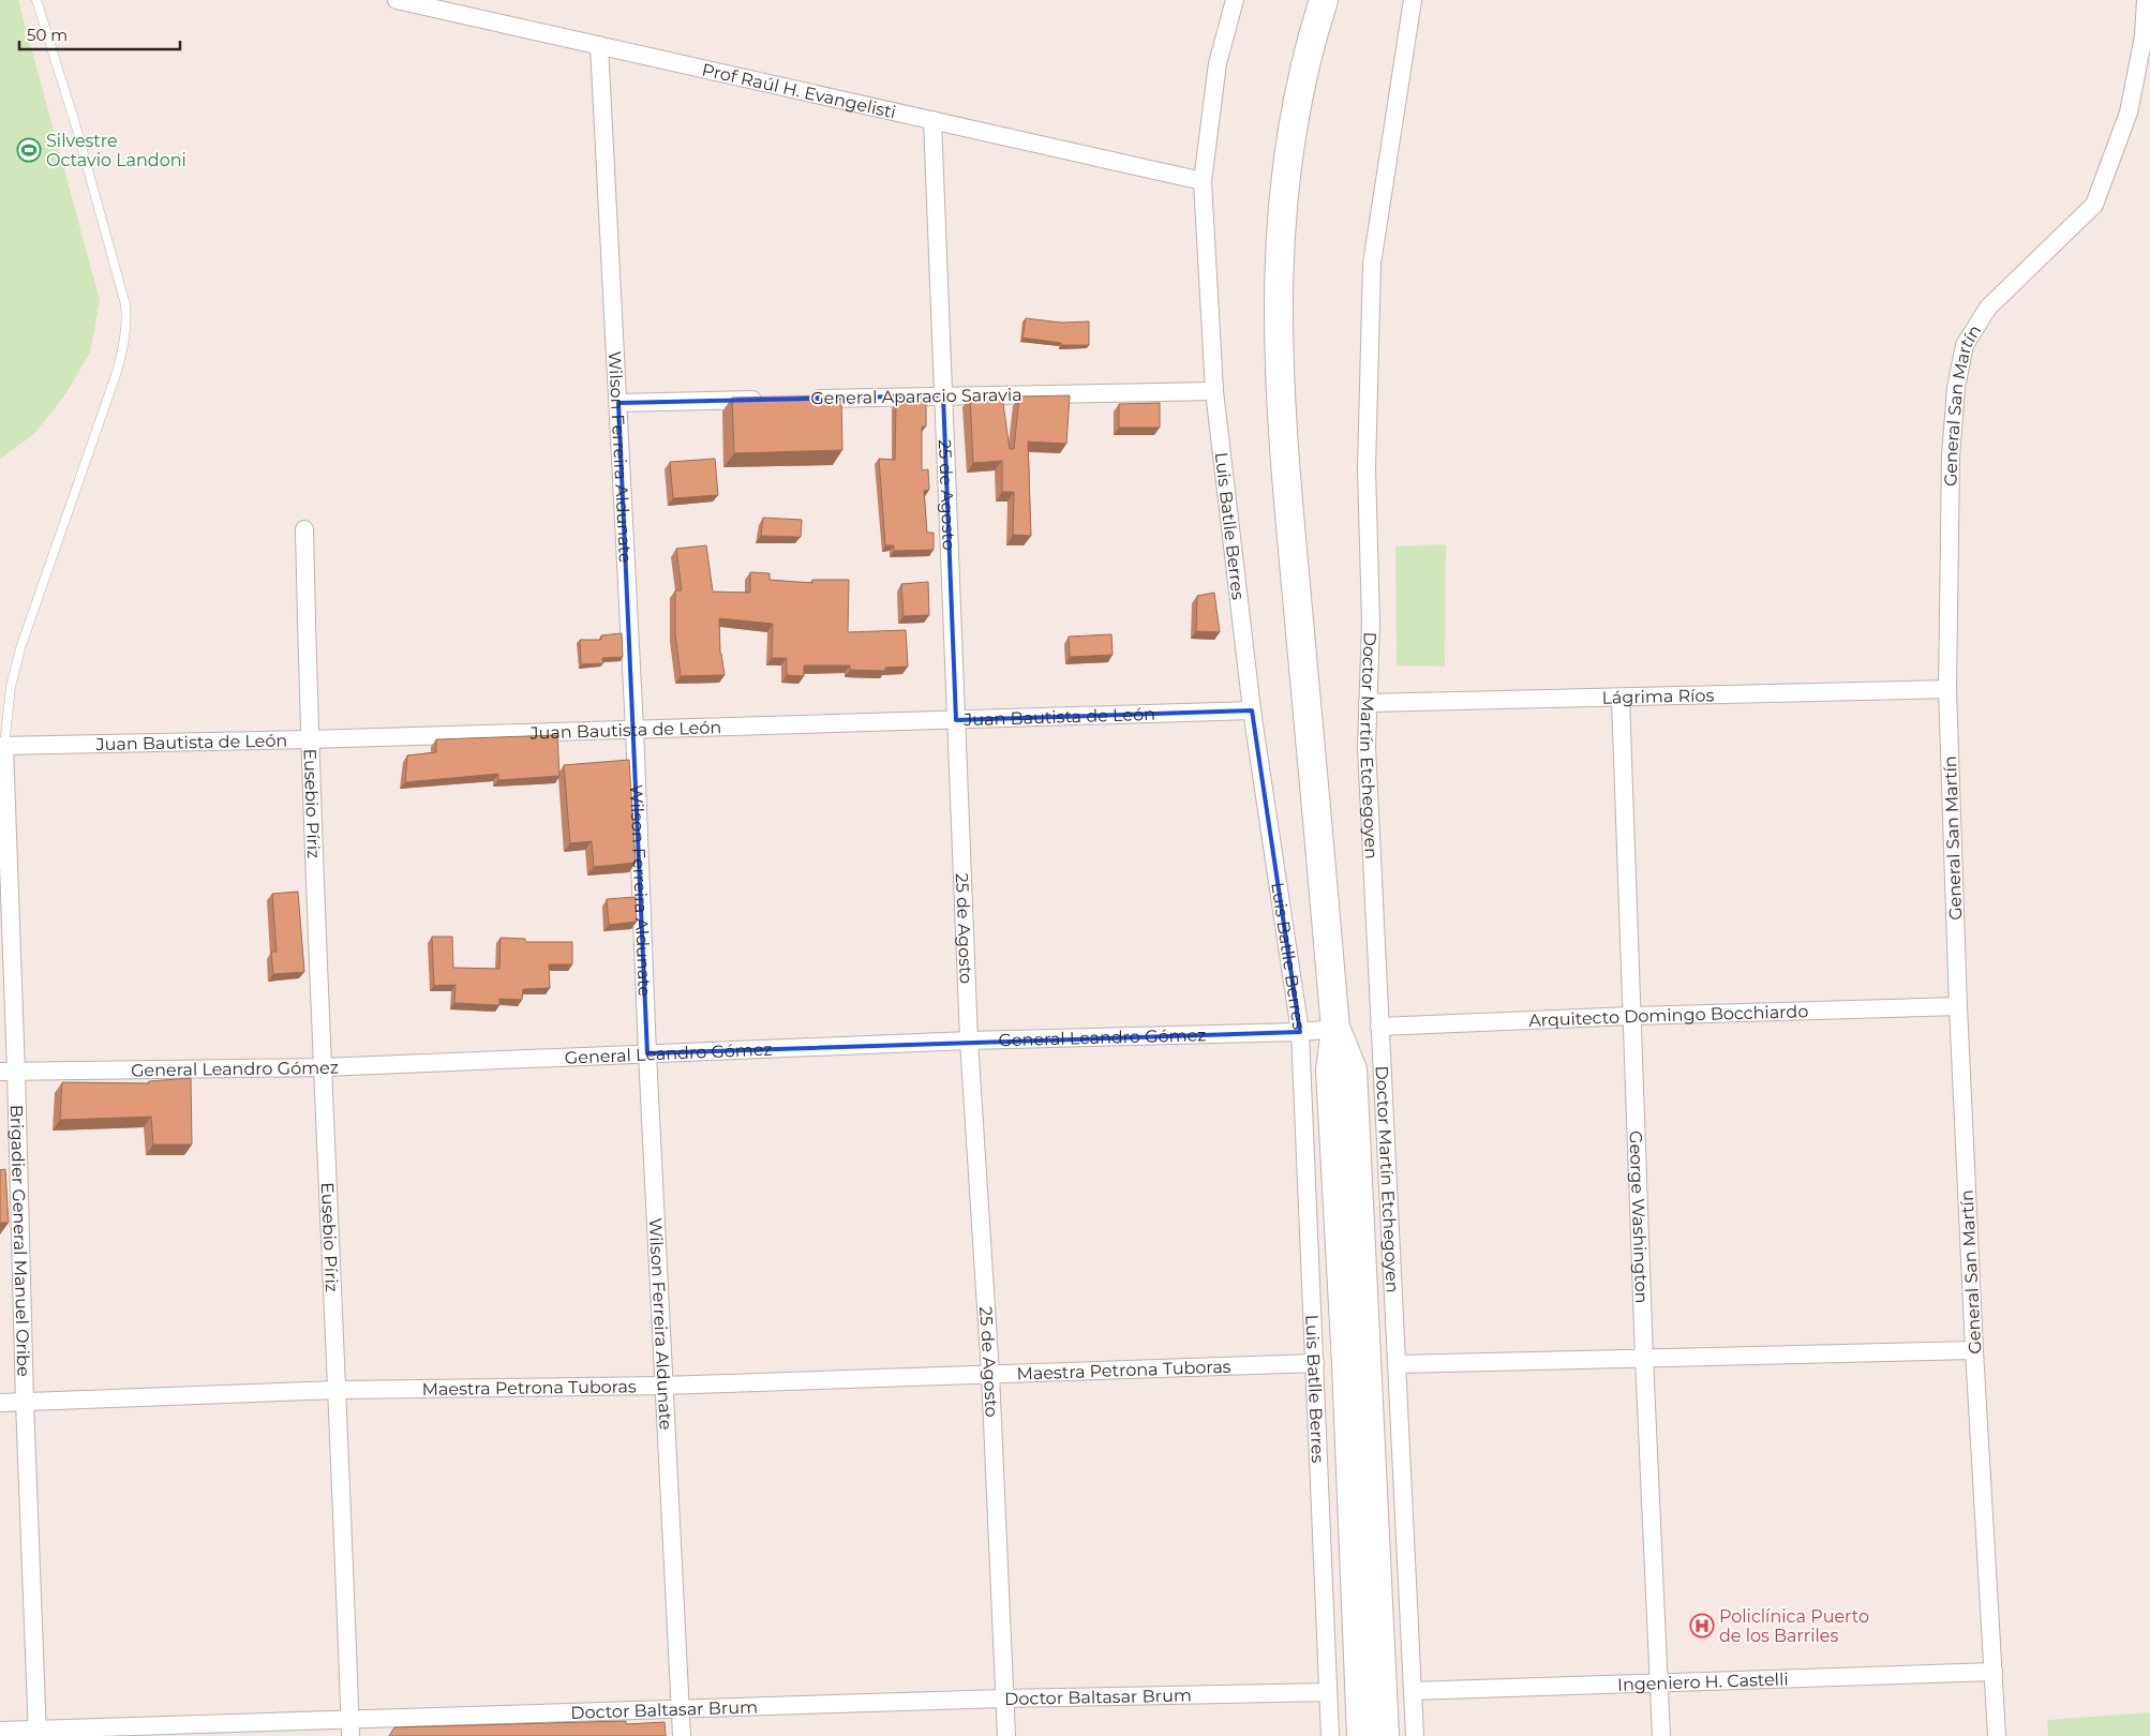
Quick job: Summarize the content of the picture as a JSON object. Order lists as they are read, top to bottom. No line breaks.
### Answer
{"streets":{"street":["Prof Raúl H. Evangelisti","General Aparacio Saravia","General San Martín","Wilson Ferreira Aldunate","25 de Agosto","Luis Batlle Berres","Lágrima Ríos","Juan Bautista de León","Doctor Martín Etchegoyen","Eusebio Píriz","Arquitecto Domingo Bocchiardo","General Leandro Gómez","George Washington","Brigadier General Manuel Oribe","Maestra Petrona Tuboras","Ingeniero H. Castelli","Doctor Baltasar Brum"]},"crossings":[["Prof Raúl H. Evangelisti","Wilson Ferreira Aldunate"],["Prof Raúl H. Evangelisti","25 de Agosto"],["Prof Raúl H. Evangelisti","Luis Batlle Berres"],["General Aparacio Saravia","25 de Agosto"],["General Aparacio Saravia","Luis Batlle Berres"],["General San Martín","Lágrima Ríos"],["General San Martín","Arquitecto Domingo Bocchiardo"],["General San Martín","Ingeniero H. Castelli"],["Wilson Ferreira Aldunate","Juan Bautista de León"],["Wilson Ferreira Aldunate","General Leandro Gómez"],["Wilson Ferreira Aldunate","Maestra Petrona Tuboras"],["Wilson Ferreira Aldunate","Doctor Baltasar Brum"],["25 de Agosto","Juan Bautista de León"],["25 de Agosto","General Leandro Gómez"],["25 de Agosto","Maestra Petrona Tuboras"],["25 de Agosto","Doctor Baltasar Brum"],["Luis Batlle Berres","Juan Bautista de León"],["Luis Batlle Berres","General Leandro Gómez"],["Luis Batlle Berres","Maestra Petrona Tuboras"],["Luis Batlle Berres","Doctor Baltasar Brum"],["Lágrima Ríos","Doctor Martín Etchegoyen"],["Lágrima Ríos","George Washington"],["Juan Bautista de León","Eusebio Píriz"],["Juan Bautista de León","Brigadier General Manuel Oribe"],["Doctor Martín Etchegoyen","Arquitecto Domingo Bocchiardo"],["Doctor Martín Etchegoyen","Ingeniero H. Castelli"],["Eusebio Píriz","General Leandro Gómez"],["Eusebio Píriz","Maestra Petrona Tuboras"],["Eusebio Píriz","Doctor Baltasar Brum"],["Arquitecto Domingo Bocchiardo","George Washington"],["General Leandro Gómez","Brigadier General Manuel Oribe"],["George Washington","Ingeniero H. Castelli"],["Brigadier General Manuel Oribe","Maestra Petrona Tuboras"],["Brigadier General Manuel Oribe","Doctor Baltasar Brum"]],"places":{"sports":["Silvestre Octavio Landoni"],"hospital":["Policlínica Puerto de los Barriles"]},"scale_bar":"50 m"}
